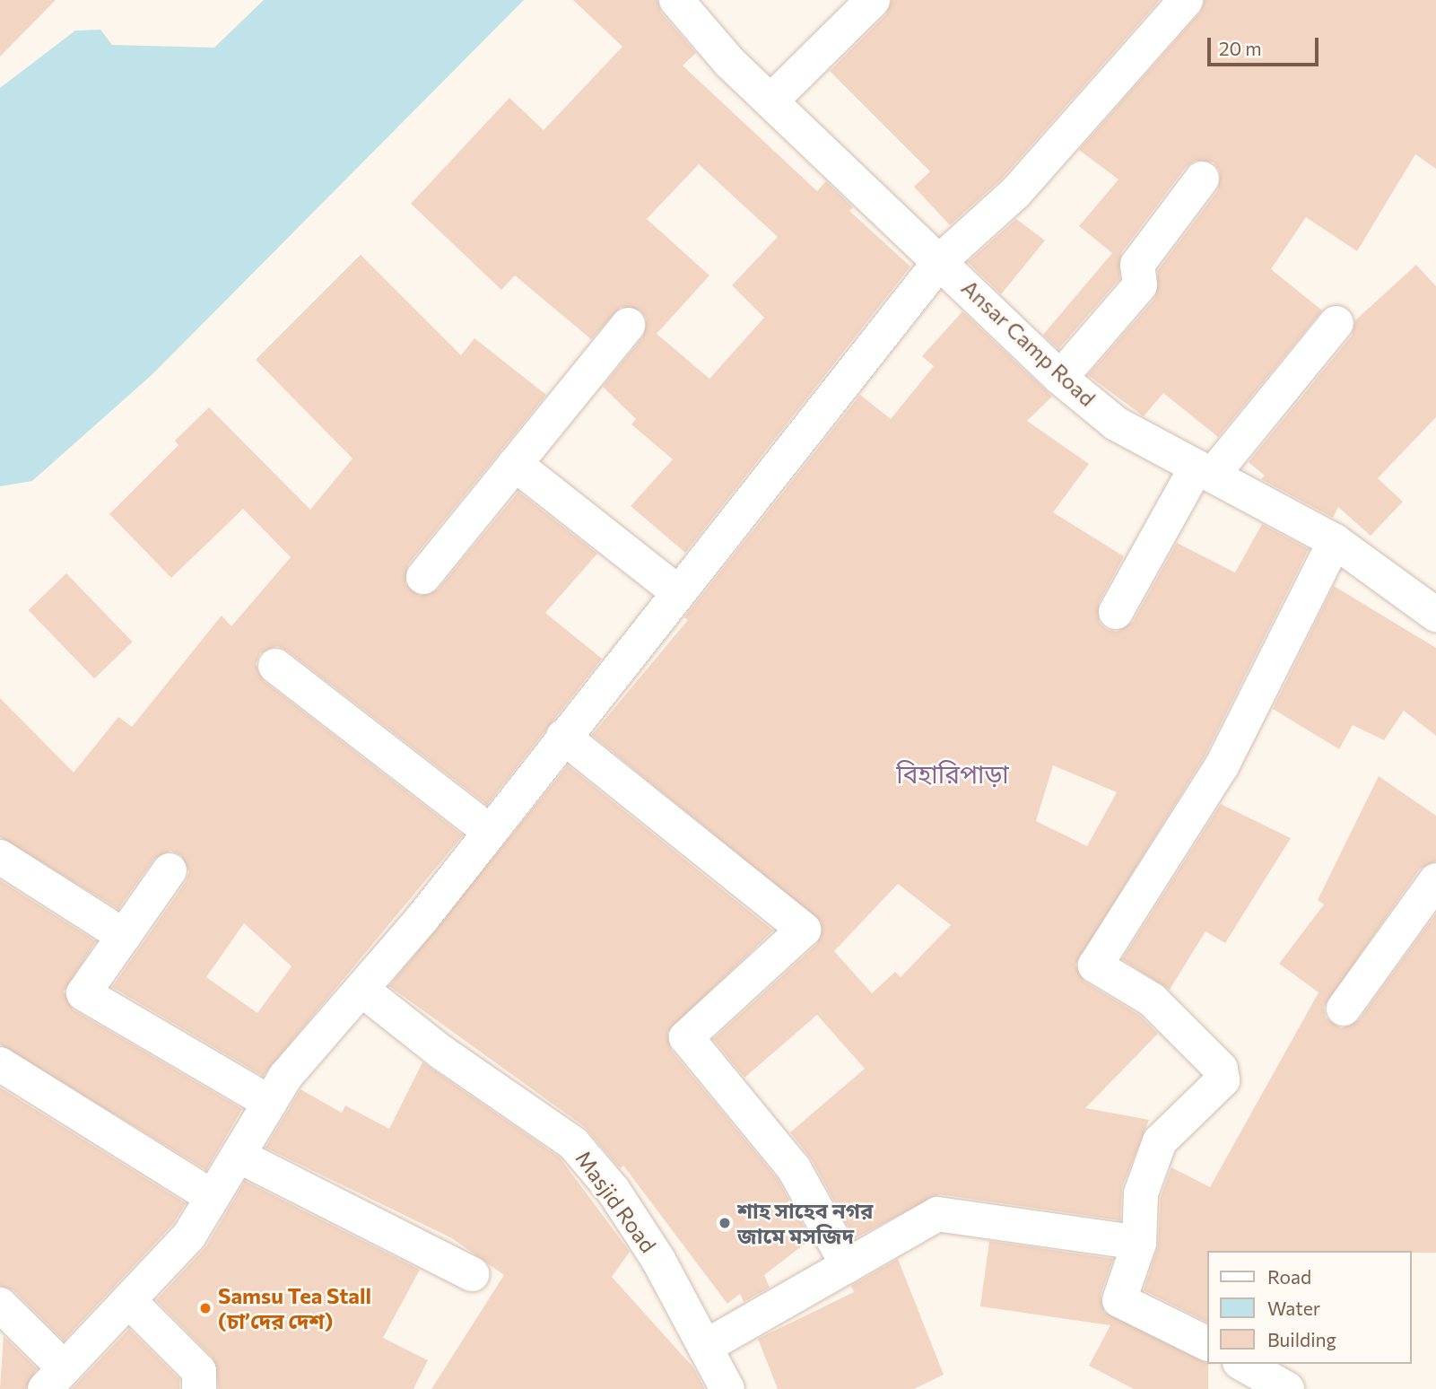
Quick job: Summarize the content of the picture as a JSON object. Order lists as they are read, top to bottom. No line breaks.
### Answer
{"streets":{"street":["Ansar Camp Road","Masjid Road"]},"districts":["বিহারিপাড়া"],"places":["শাহ সাহেব নগর জামে মসজিদ","Samsu Tea Stall (চা’দের দেশ)"],"legend":["Road","Water","Building"],"scale_bar":"20 m"}
